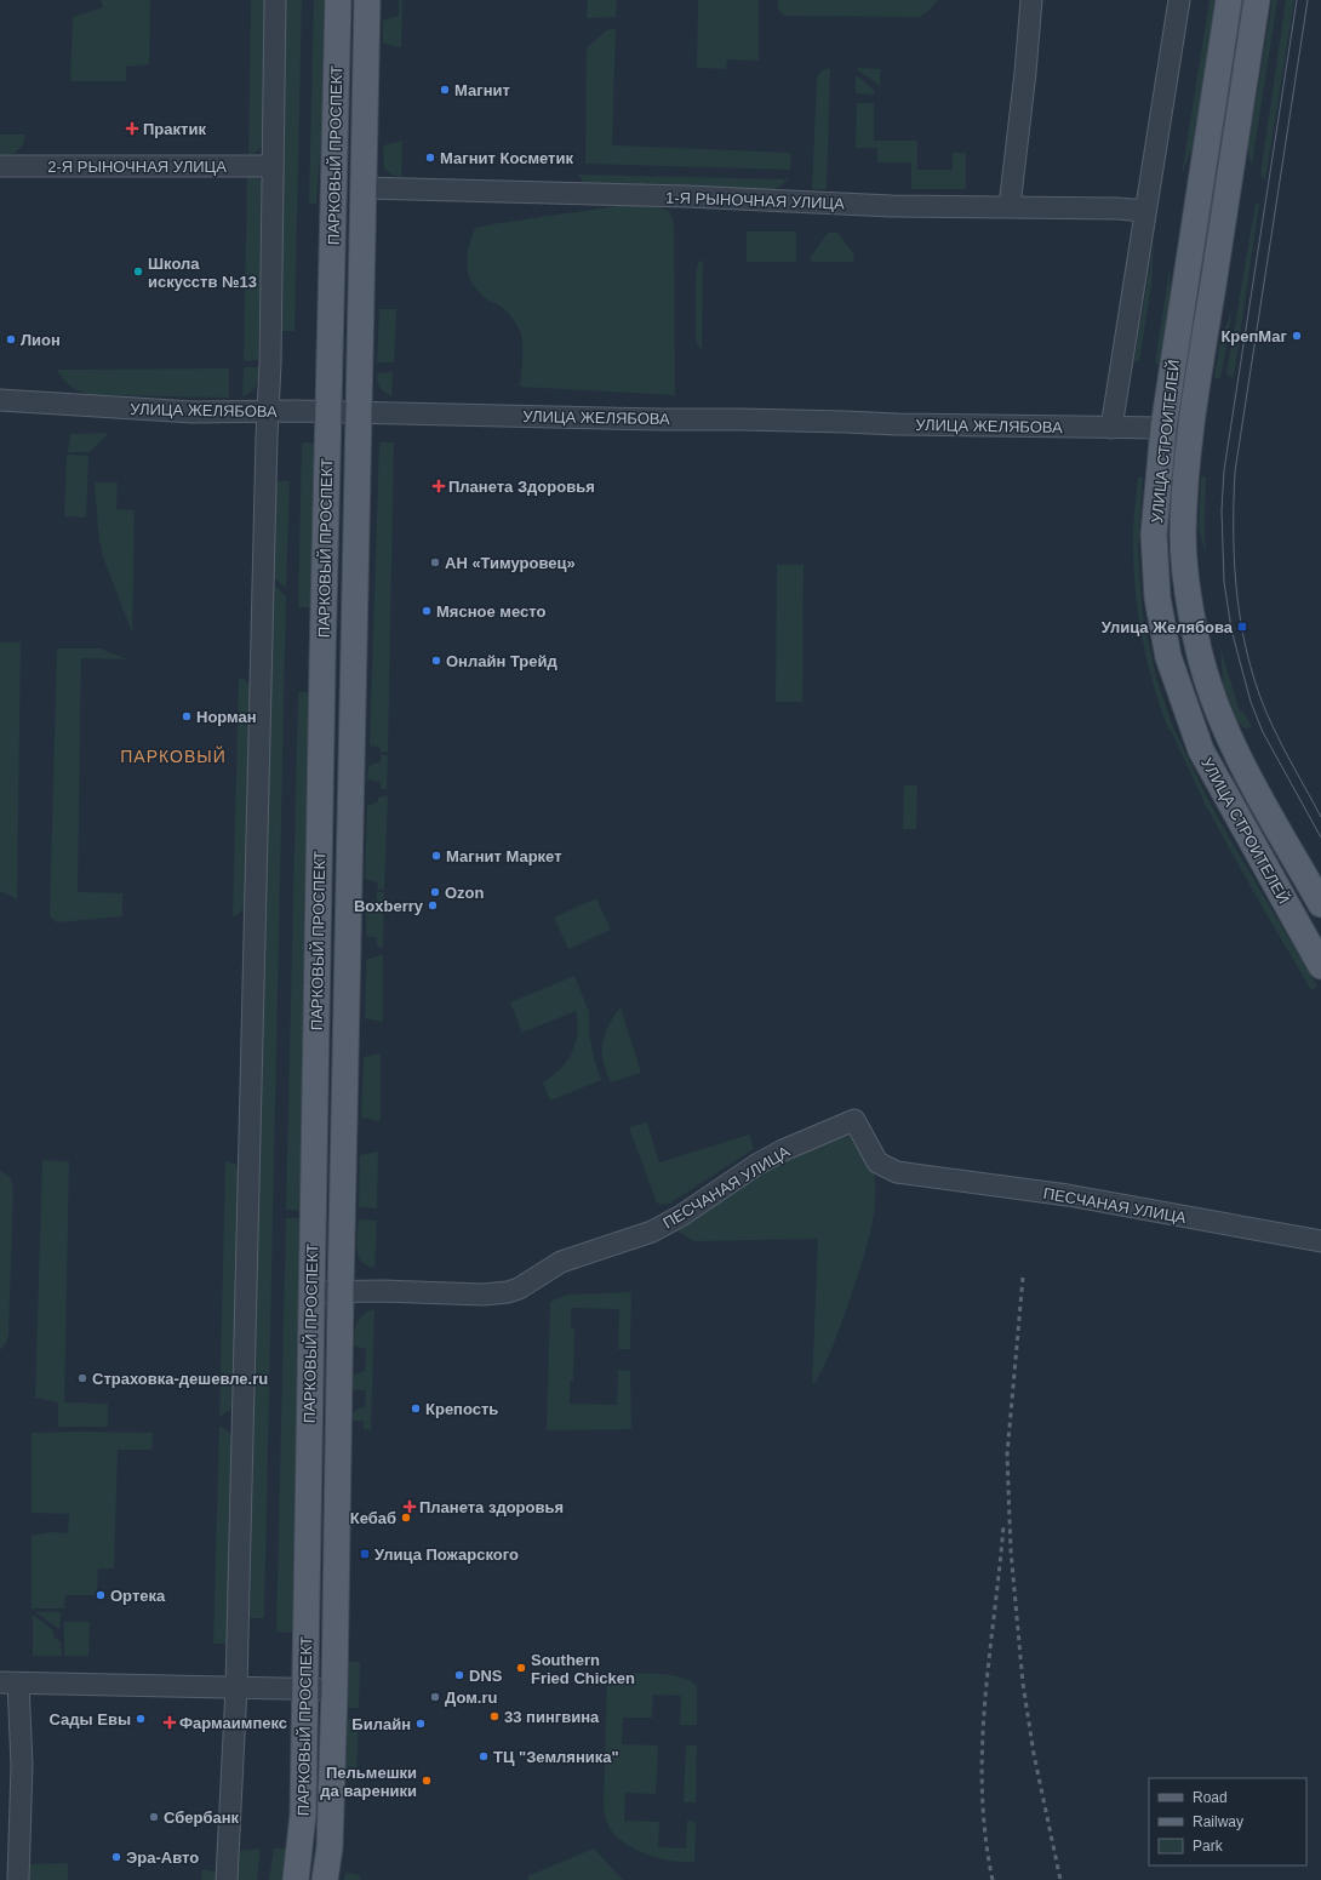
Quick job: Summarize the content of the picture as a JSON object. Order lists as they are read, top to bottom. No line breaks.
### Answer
{"streets":{"main road":["ПАРКОВЫЙ ПРОСПЕКТ","УЛИЦА ЖЕЛЯБОВА","УЛИЦА СТРОИТЕЛЕЙ"],"street":["2-Я РЫНОЧНАЯ УЛИЦА","1-Я РЫНОЧНАЯ УЛИЦА","ПЕСЧАНАЯ УЛИЦА"]},"crossings":[["ПАРКОВЫЙ ПРОСПЕКТ","1-Я РЫНОЧНАЯ УЛИЦА"],["ПАРКОВЫЙ ПРОСПЕКТ","УЛИЦА ЖЕЛЯБОВА"],["ПАРКОВЫЙ ПРОСПЕКТ","ПЕСЧАНАЯ УЛИЦА"],["УЛИЦА ЖЕЛЯБОВА","УЛИЦА СТРОИТЕЛЕЙ"]],"districts":["ПАРКОВЫЙ"],"places":{"other":["Магнит","Магнит Косметик","Школа искусств №13","КрепМаг","Лион","АН «Тимуровец»","Мясное место","Онлайн Трейд","Норман","Магнит Маркет","Ozon","Boxberry","Страховка-дешевле.ru","Крепость","Кебаб","Ортека","Southern Fried Chicken","DNS","Дом.ru","33 пингвина","Сады Евы","Билайн","ТЦ \"Земляника\"","Пельмешки да вареники","Сбербанк","Эра-Авто"],"health":["Практик","Планета Здоровья","Планета здоровья","Фармаимпекс"],"transit":["Улица Желябова","Улица Пожарского"]},"legend":["Road","Railway","Park"]}
